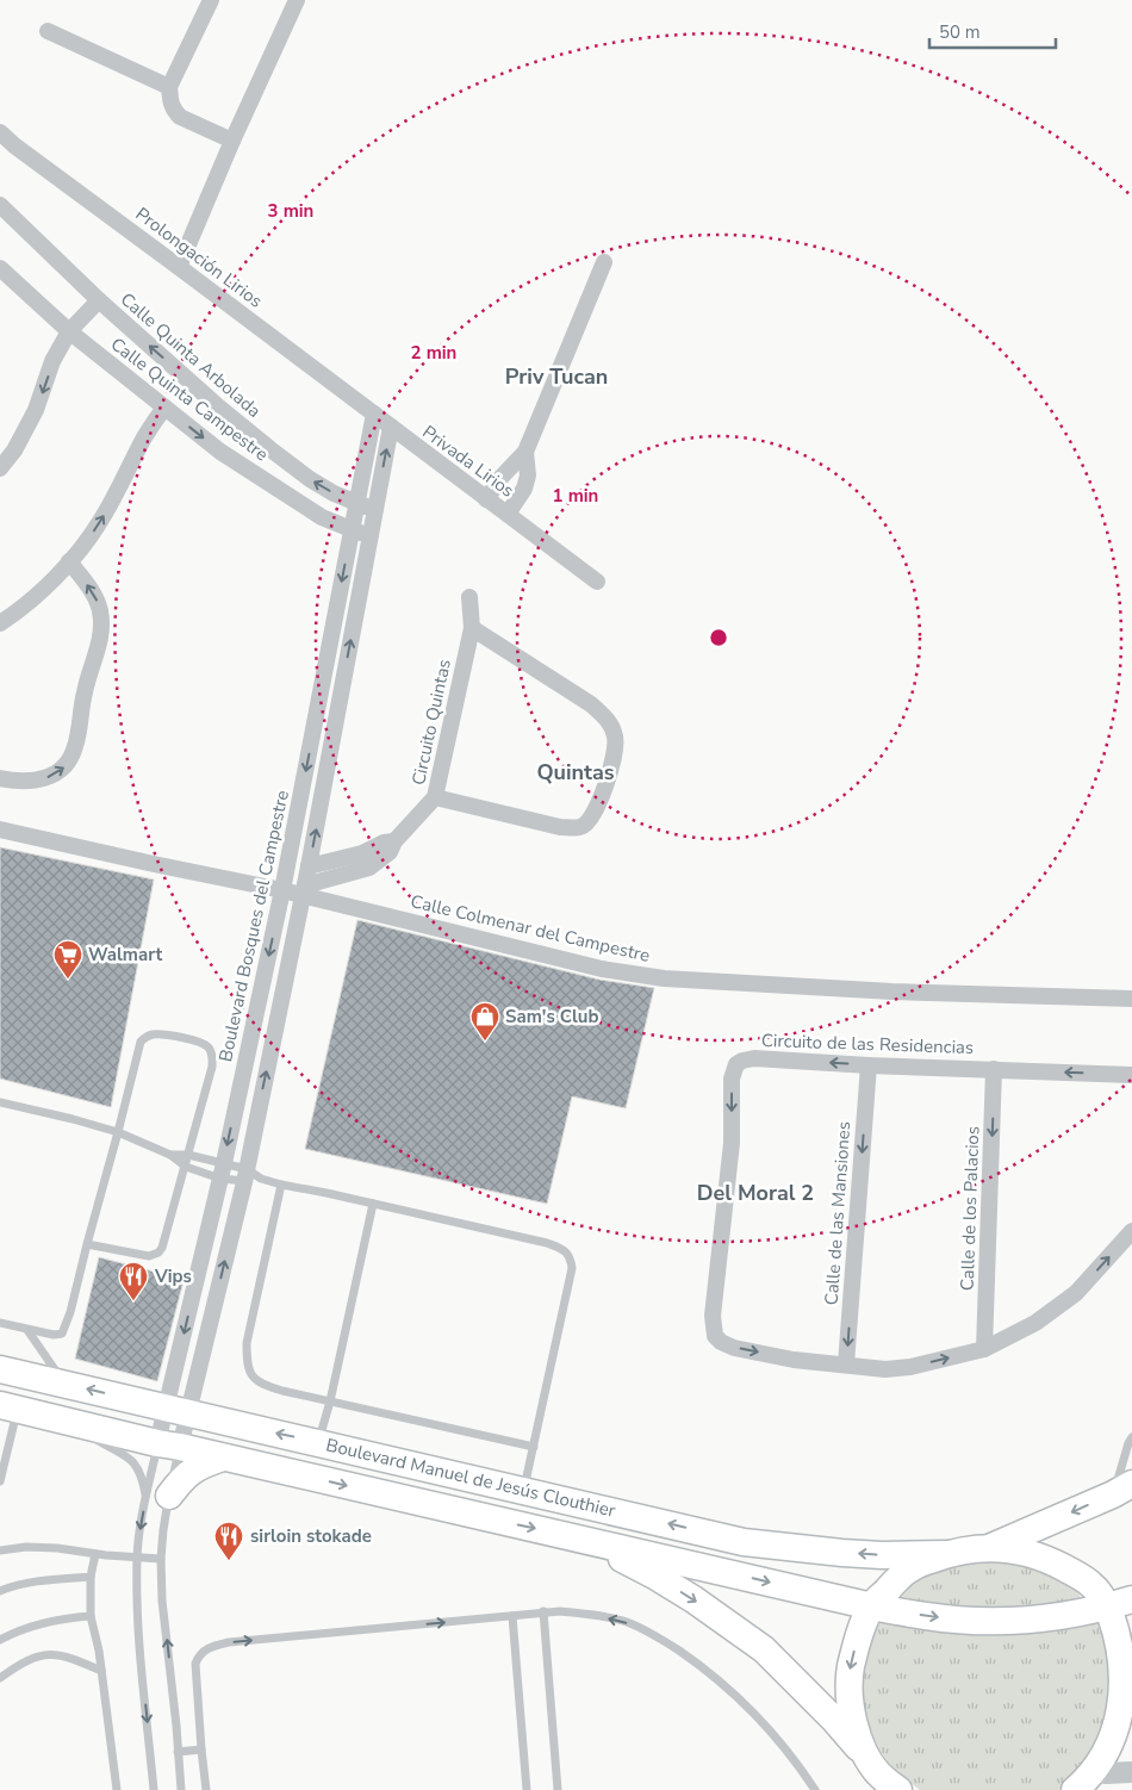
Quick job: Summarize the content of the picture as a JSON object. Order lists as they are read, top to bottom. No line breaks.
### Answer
{"streets":{"main road":["Boulevard Manuel de Jesús Clouthier"],"street":["Prolongación Lirios","Calle Quinta Arbolada","Calle Quinta Campestre","Privada Lirios","Circuito Quintas","Boulevard Bosques del Campestre","Calle Colmenar del Campestre","Circuito de las Residencias","Calle de los Palacios","Calle de las Mansiones"]},"crossings":[["Prolongación Lirios","Privada Lirios"],["Prolongación Lirios","Boulevard Bosques del Campestre"],["Calle Quinta Arbolada","Boulevard Bosques del Campestre"],["Calle Quinta Campestre","Boulevard Bosques del Campestre"],["Privada Lirios","Boulevard Bosques del Campestre"],["Circuito Quintas","Boulevard Bosques del Campestre"],["Circuito Quintas","Calle Colmenar del Campestre"],["Boulevard Bosques del Campestre","Calle Colmenar del Campestre"],["Boulevard Bosques del Campestre","Boulevard Manuel de Jesús Clouthier"],["Circuito de las Residencias","Calle de los Palacios"],["Circuito de las Residencias","Calle de las Mansiones"]],"one_way":["Calle Quinta Arbolada","Calle Quinta Campestre","Calle de los Palacios","Calle de las Mansiones"],"districts":["Priv Tucan","Quintas","Del Moral 2"],"places":{"supermarket":["Walmart"],"shop":["Sam's Club"],"restaurant":["Vips","sirloin stokade"]},"scale_bar":"50 m","rings":["3 min","2 min","1 min"]}
